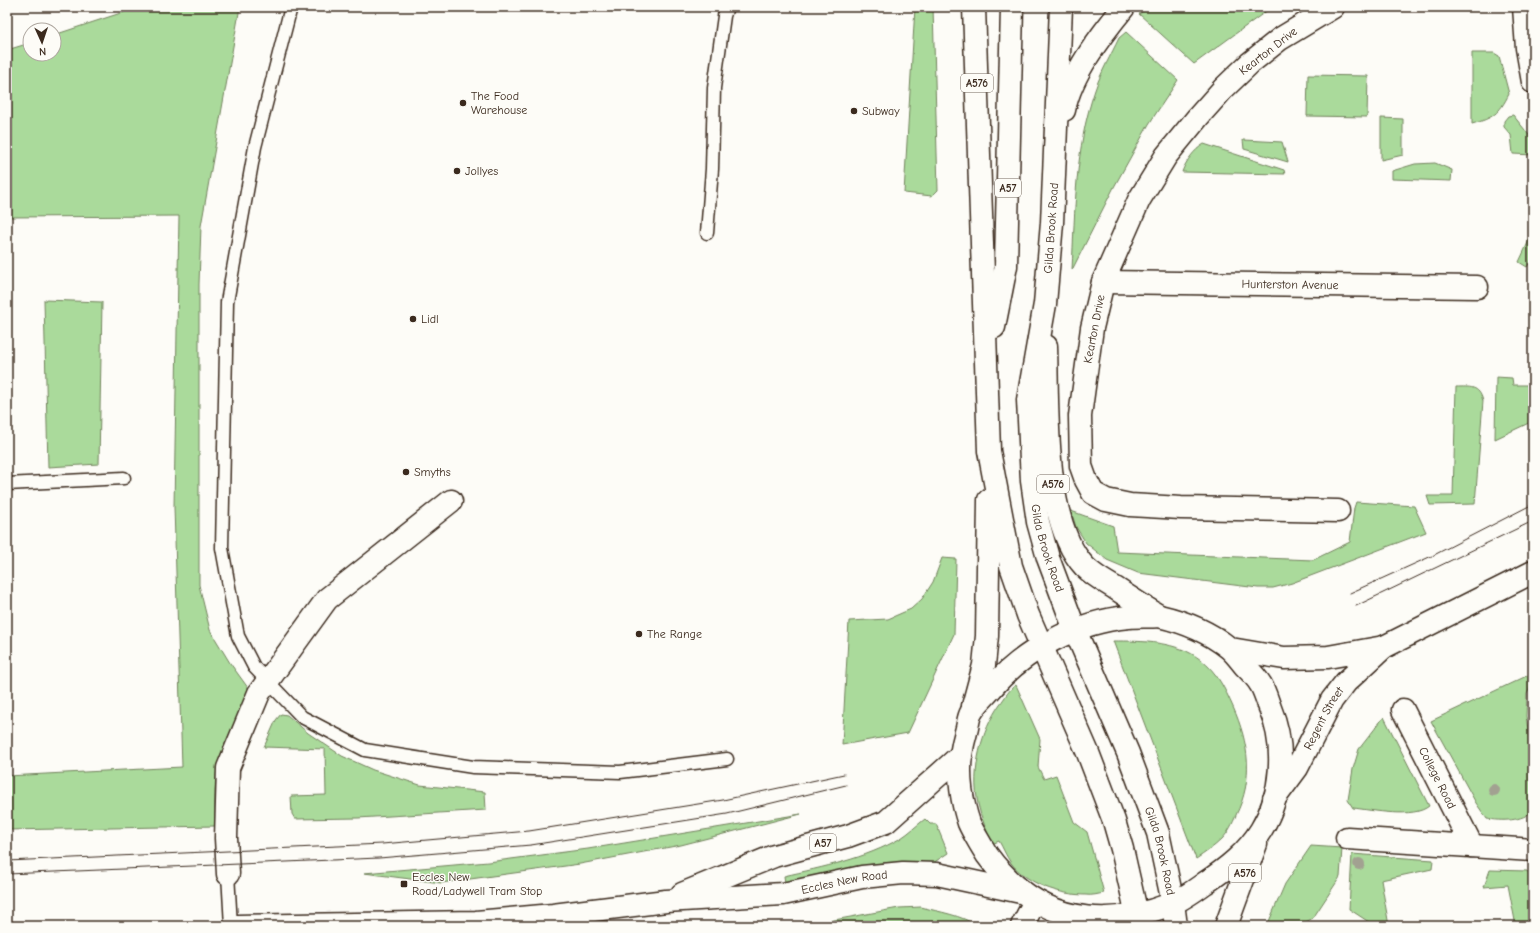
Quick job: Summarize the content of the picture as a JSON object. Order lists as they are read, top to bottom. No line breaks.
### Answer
{"streets":{"main road":["Kearton Drive","A576","A57","Gilda Brook Road","Hunterston Avenue","Regent Street","College Road","Eccles New Road"]},"crossings":[["Kearton Drive","Hunterston Avenue"],["A576","A57"],["A576","Gilda Brook Road"]],"places":{"other":["The Food Warehouse","Subway","Jollyes","Lidl","Smyths","The Range"],"transit":["Eccles New Road/Ladywell Tram Stop"]},"north":"bottom"}
